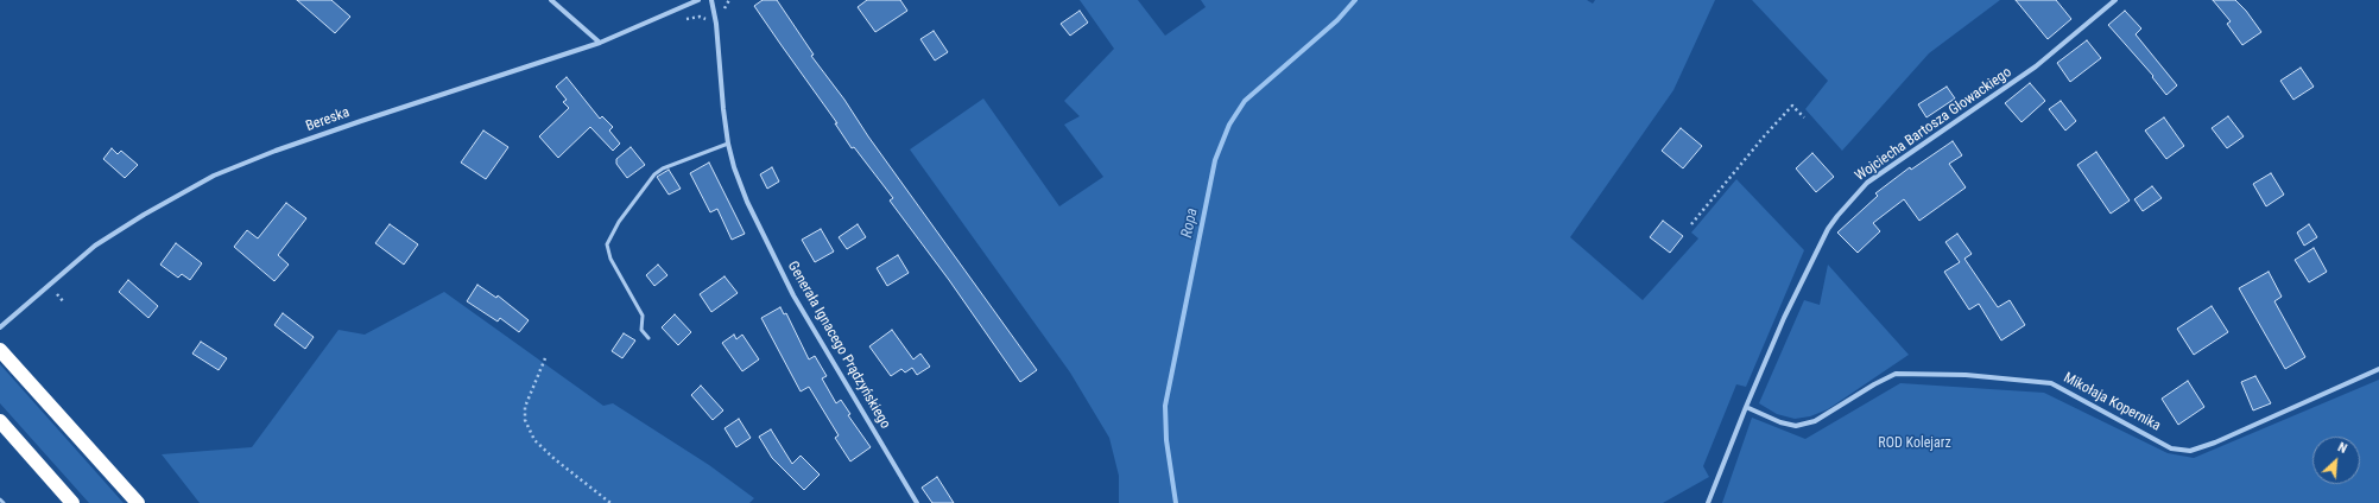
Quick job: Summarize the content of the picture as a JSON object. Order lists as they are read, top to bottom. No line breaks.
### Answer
{"streets":{"street":["Bereska","Wojciecha Bartosza Głowackiego","Generała Ignacego Prądzyńskiego","Mikołaja Kopernika"]},"crossings":[["Wojciecha Bartosza Głowackiego","Mikołaja Kopernika"]],"water":["Ropa"],"parks":["ROD Kolejarz"],"north":"top right"}
